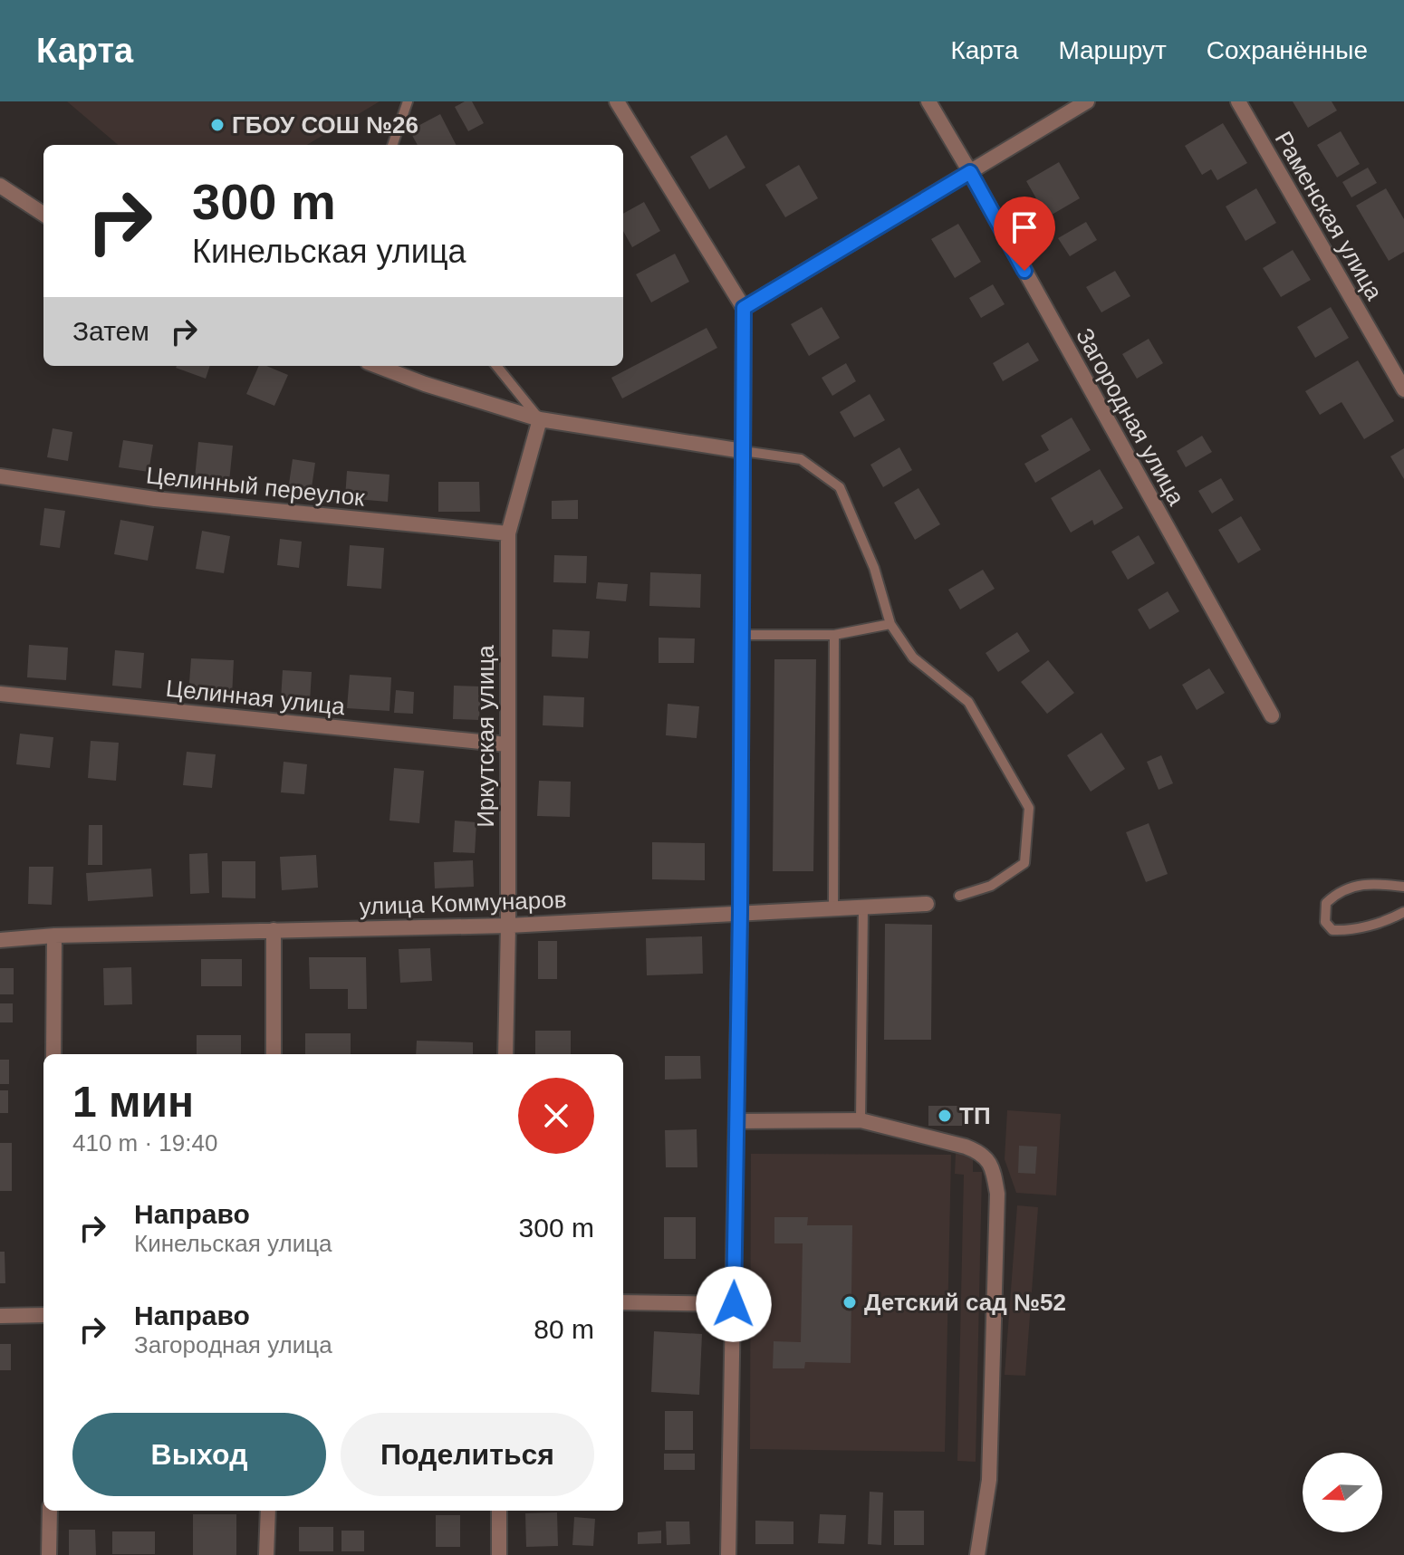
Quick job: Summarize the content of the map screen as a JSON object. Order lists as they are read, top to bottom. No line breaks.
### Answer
{"streets":{"street":["Раменская улица","Загородная улица","Целинный переулок","Целинная улица","Иркутская улица","улица Коммунаров"]},"crossings":[["Целинный переулок","Иркутская улица"],["Целинная улица","Иркутская улица"],["Иркутская улица","улица Коммунаров"]],"places":["ГБОУ СОШ №26","ТП","Детский сад №52"],"north":"left","page":{"header":"Карта","nav":["Карта","Маршрут","Сохранённые"],"turn":["300 m","Кинельская улица"],"then":"Затем","heading":["1 мин","410 m · 19:40"],"list":[{"name":"Направо","note":"Кинельская улица","value":"300 m"},{"name":"Направо","note":"Загородная улица","value":"80 m"}],"buttons":["Выход","Поделиться"]}}
